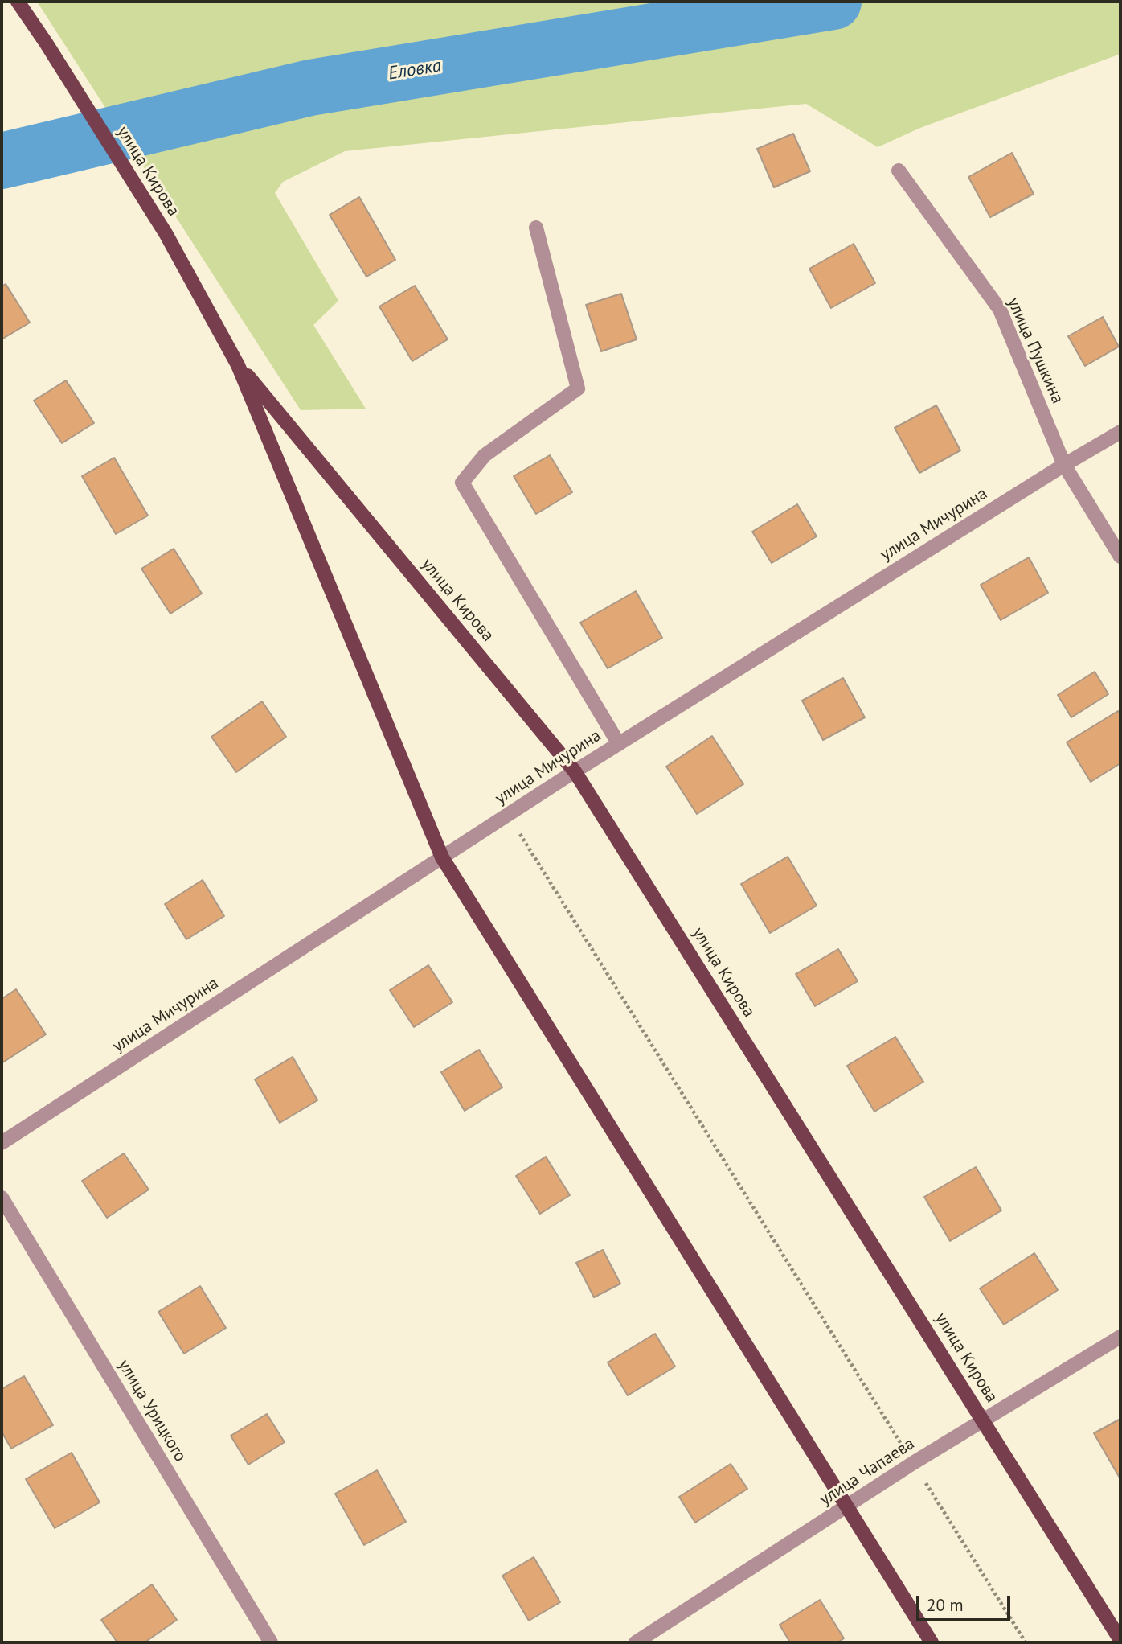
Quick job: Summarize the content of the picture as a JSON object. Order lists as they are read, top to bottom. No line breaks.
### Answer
{"streets":{"main road":["улица Кирова"],"street":["улица Пушкина","улица Мичурина","улица Урицкого","улица Чапаева"]},"crossings":[["улица Кирова","улица Мичурина"],["улица Кирова","улица Чапаева"],["улица Пушкина","улица Мичурина"]],"water":["Еловка"],"scale_bar":"20 m"}
